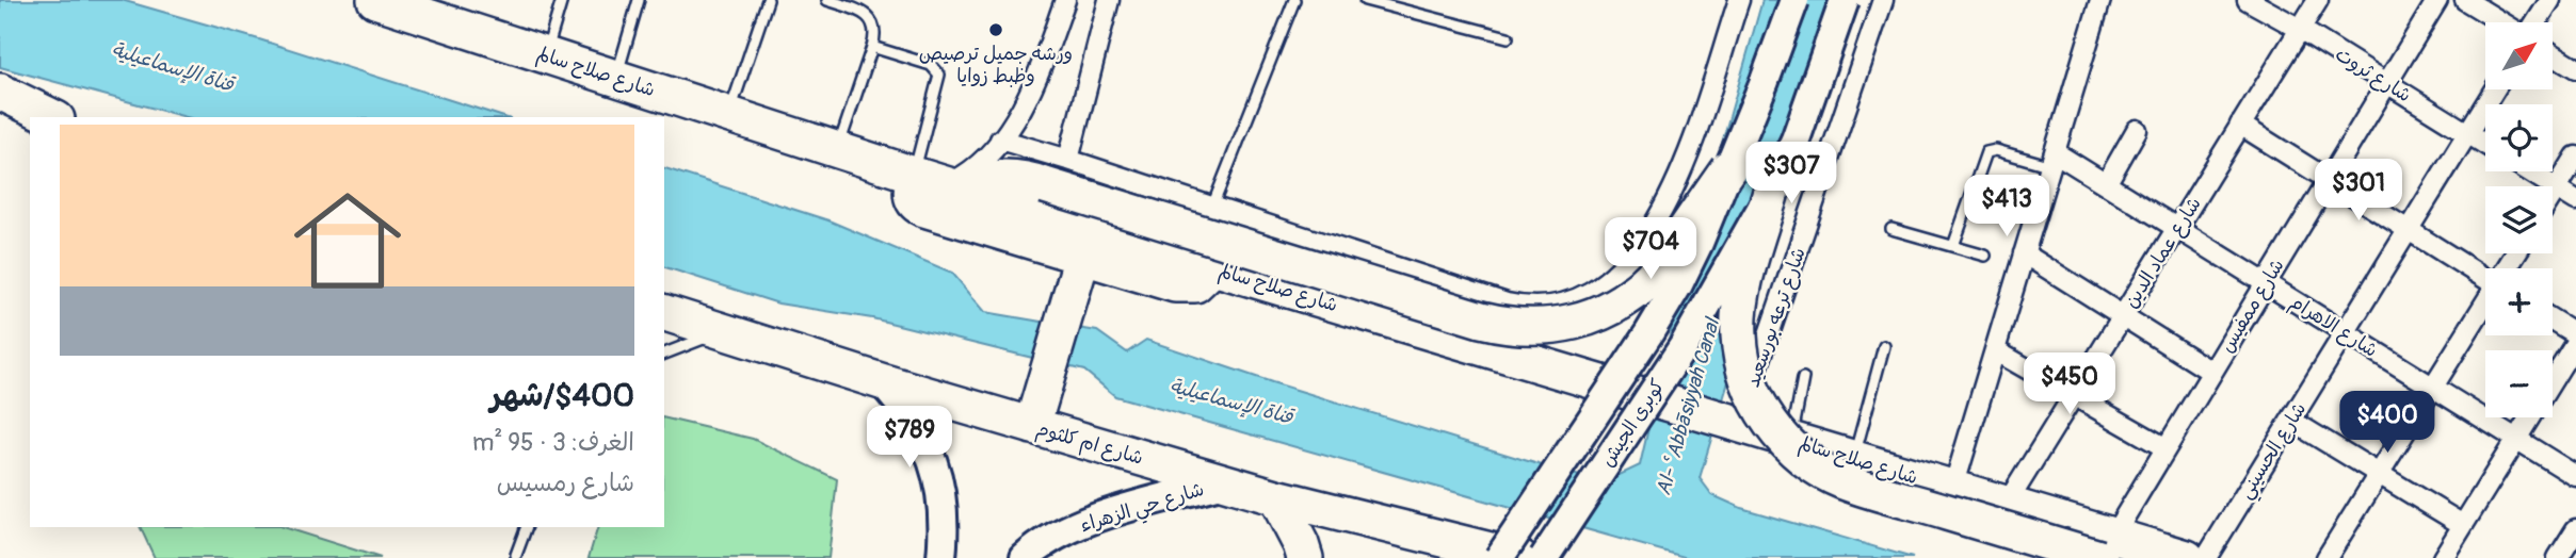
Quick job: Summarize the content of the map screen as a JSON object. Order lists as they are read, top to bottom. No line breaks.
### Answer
{"streets":{"highway":["شارع صلاح سالم","شارع ام كلثوم"],"main road":["كوبرى الجيش","شارع حي الزهراء"],"street":["شارع ثروت","شارع عماد الدين","شارع ممفيس","شارع ترعه بورسعيد","شارع الاهرام","شارع الحسيني"]},"crossings":[["شارع صلاح سالم","شارع عماد الدين"],["شارع صلاح سالم","شارع ممفيس"],["شارع صلاح سالم","شارع ترعه بورسعيد"],["شارع ثروت","شارع عماد الدين"],["شارع ثروت","شارع ممفيس"],["شارع ثروت","شارع الحسيني"],["شارع عماد الدين","شارع الاهرام"],["شارع ممفيس","شارع الاهرام"],["شارع الاهرام","شارع الحسيني"],["شارع ام كلثوم","شارع حي الزهراء"]],"water":["قناة الإسماعيلية","Al-ʿAbbāsiyyah Canal"],"places":["ورشه جميل ترصيص وظبط زوايا"],"north":"top right","page":{"map_buttons":["+","−"],"list":[{"name":"$400/شهر","note":"الغرف: 3 · 95 m² · شارع رمسيس"}],"price":["$307","$301","$413","$704","$450","$400","$789"]}}
